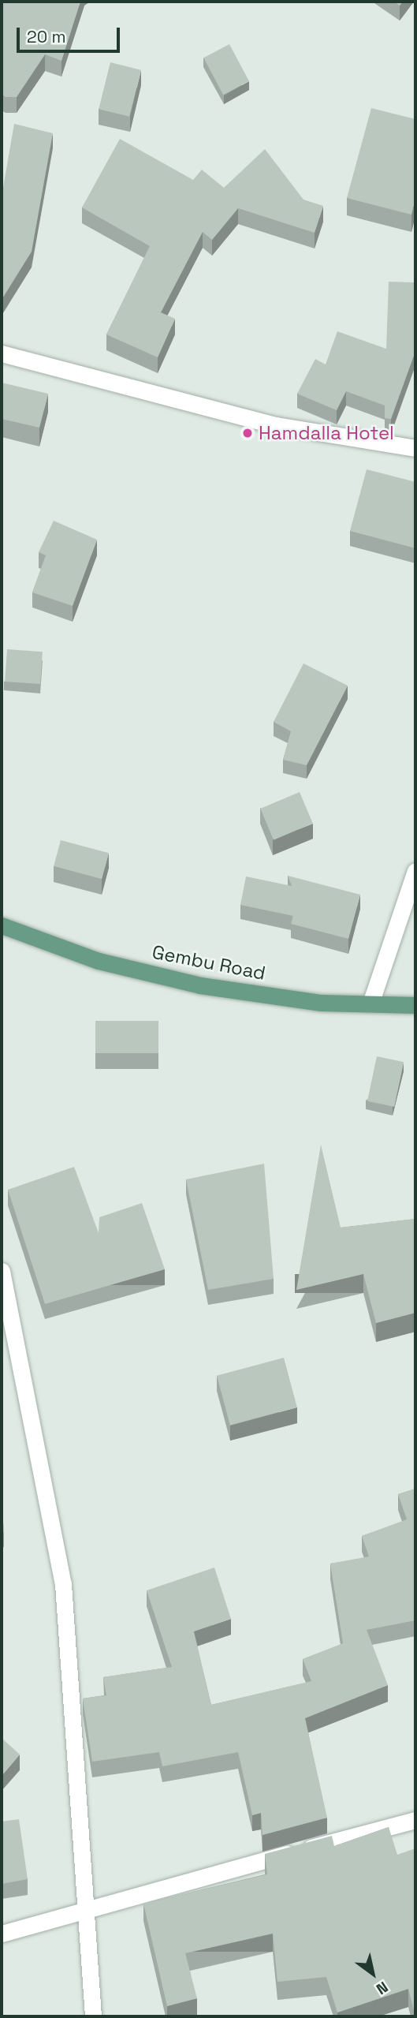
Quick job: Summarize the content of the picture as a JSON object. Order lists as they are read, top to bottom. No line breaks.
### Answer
{"streets":{"main road":["Gembu Road"]},"places":["Hamdalla Hotel"],"scale_bar":"20 m","north":"bottom right"}
